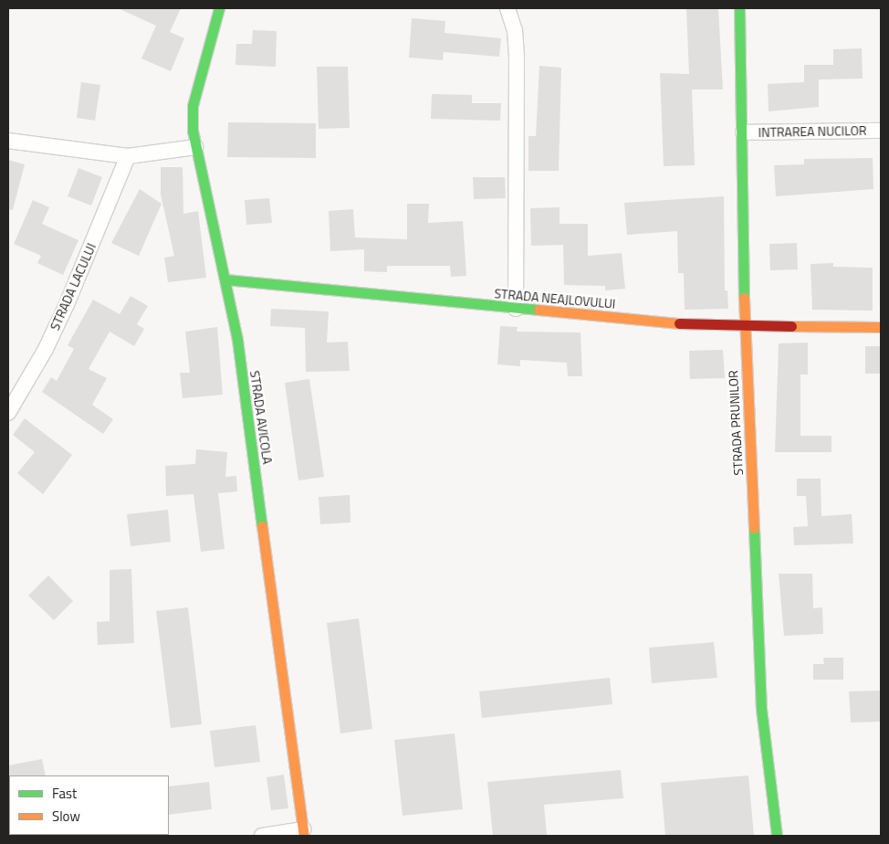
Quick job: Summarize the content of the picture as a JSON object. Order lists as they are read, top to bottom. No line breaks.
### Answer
{"streets":{"street":["INTRAREA NUCILOR","STRADA LACULUI","STRADA NEAJLOVULUI","STRADA AVICOLA","STRADA PRUNILOR"]},"crossings":[["INTRAREA NUCILOR","STRADA PRUNILOR"],["STRADA NEAJLOVULUI","STRADA AVICOLA"],["STRADA NEAJLOVULUI","STRADA PRUNILOR"]],"legend":["Fast","Slow"]}
